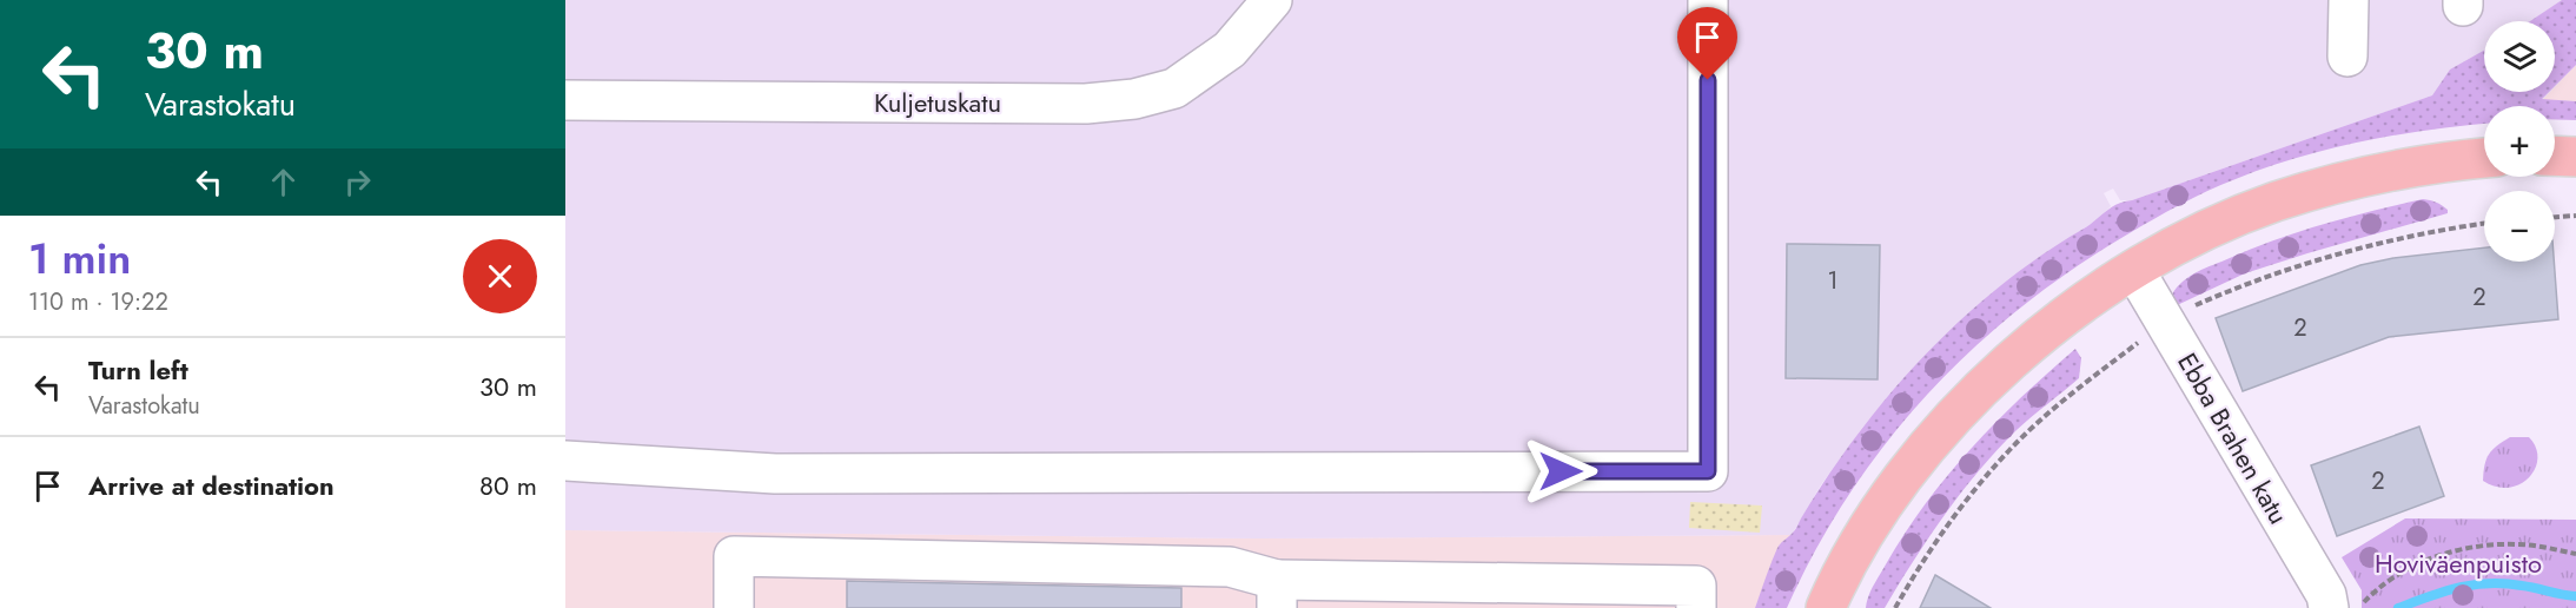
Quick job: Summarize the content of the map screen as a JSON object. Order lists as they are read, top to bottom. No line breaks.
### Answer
{"streets":{"street":["Kuljetuskatu","Ebba Brahen katu"]},"parks":["Hoviväenpuisto"],"house_numbers":["1","2","2","2"],"page":{"turn":["30 m","Varastokatu"],"map_buttons":["+","−"],"heading":["1 min","110 m · 19:22"],"list":[{"name":"Turn left","note":"Varastokatu","value":"30 m"},{"name":"Arrive at destination","value":"80 m"}]}}
